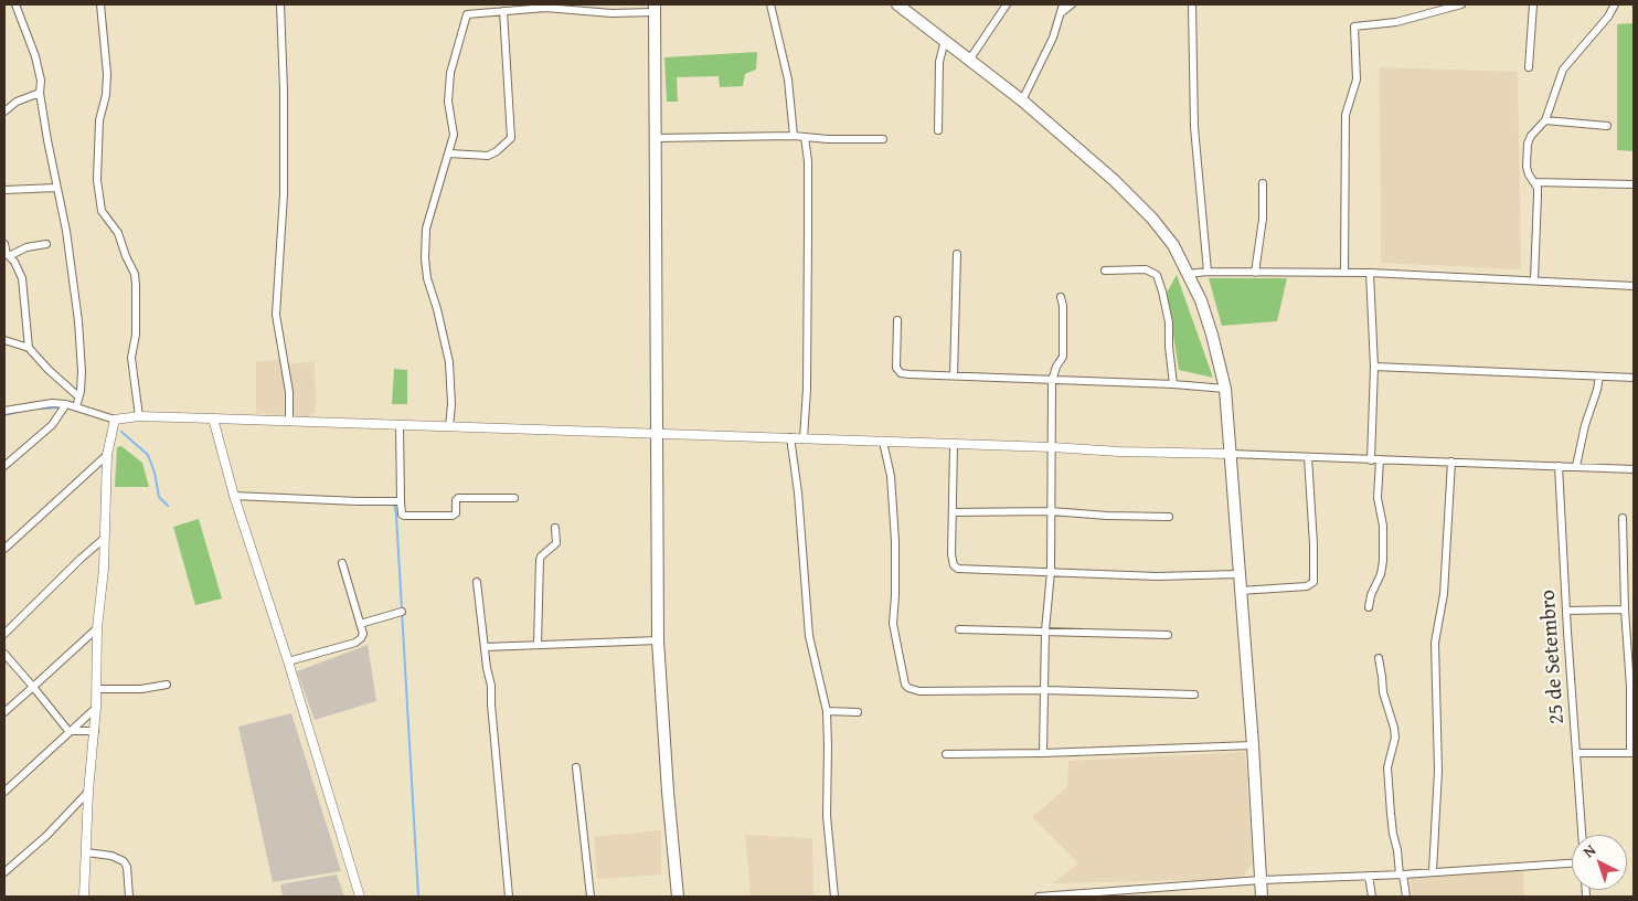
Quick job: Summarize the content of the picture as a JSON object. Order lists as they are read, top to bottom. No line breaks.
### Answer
{"streets":{"street":["25 de Setembro"]},"north":"top left"}
